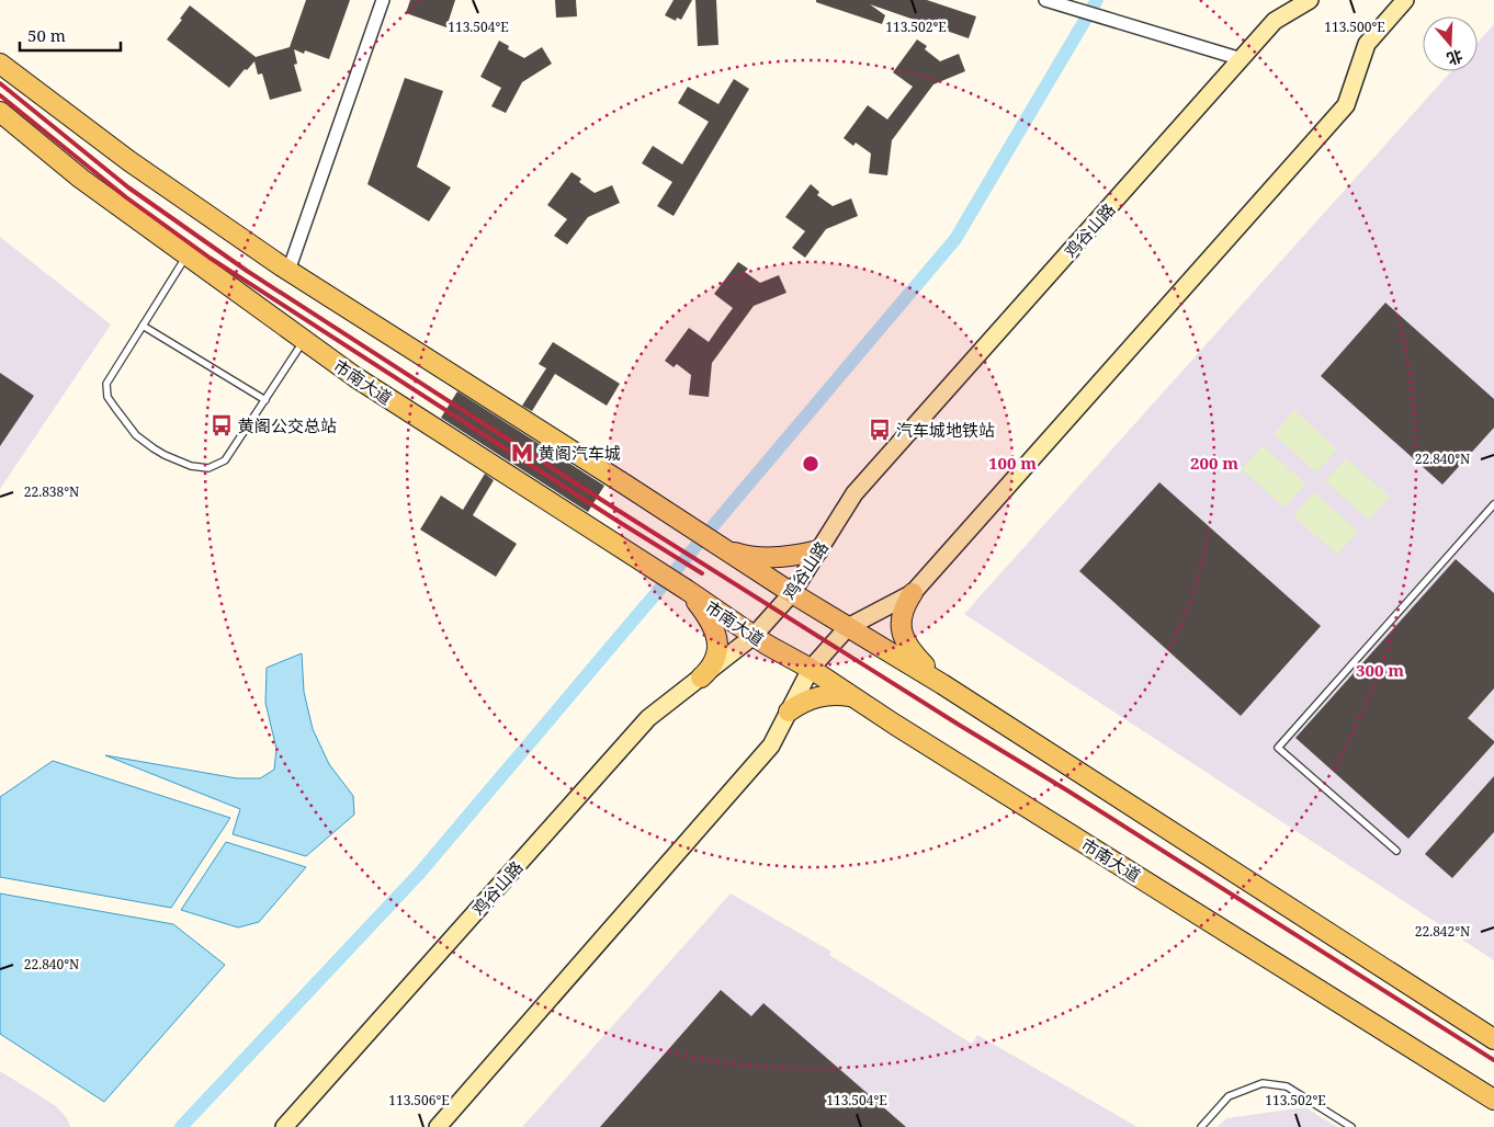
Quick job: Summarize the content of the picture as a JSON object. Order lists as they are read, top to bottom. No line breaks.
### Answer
{"streets":{"main road":["鸡谷山路","市南大道"]},"crossings":[["鸡谷山路","市南大道"]],"places":{"bus stop":["黄阁公交总站","汽车城地铁站"],"metro station":["黄阁汽车城"]},"scale_bar":"50 m","north":"bottom","coordinates":["113.504°E","113.502°E","113.500°E","22.840°N","22.838°N","22.842°N","113.506°E"],"rings":["100 m","200 m","300 m"]}
